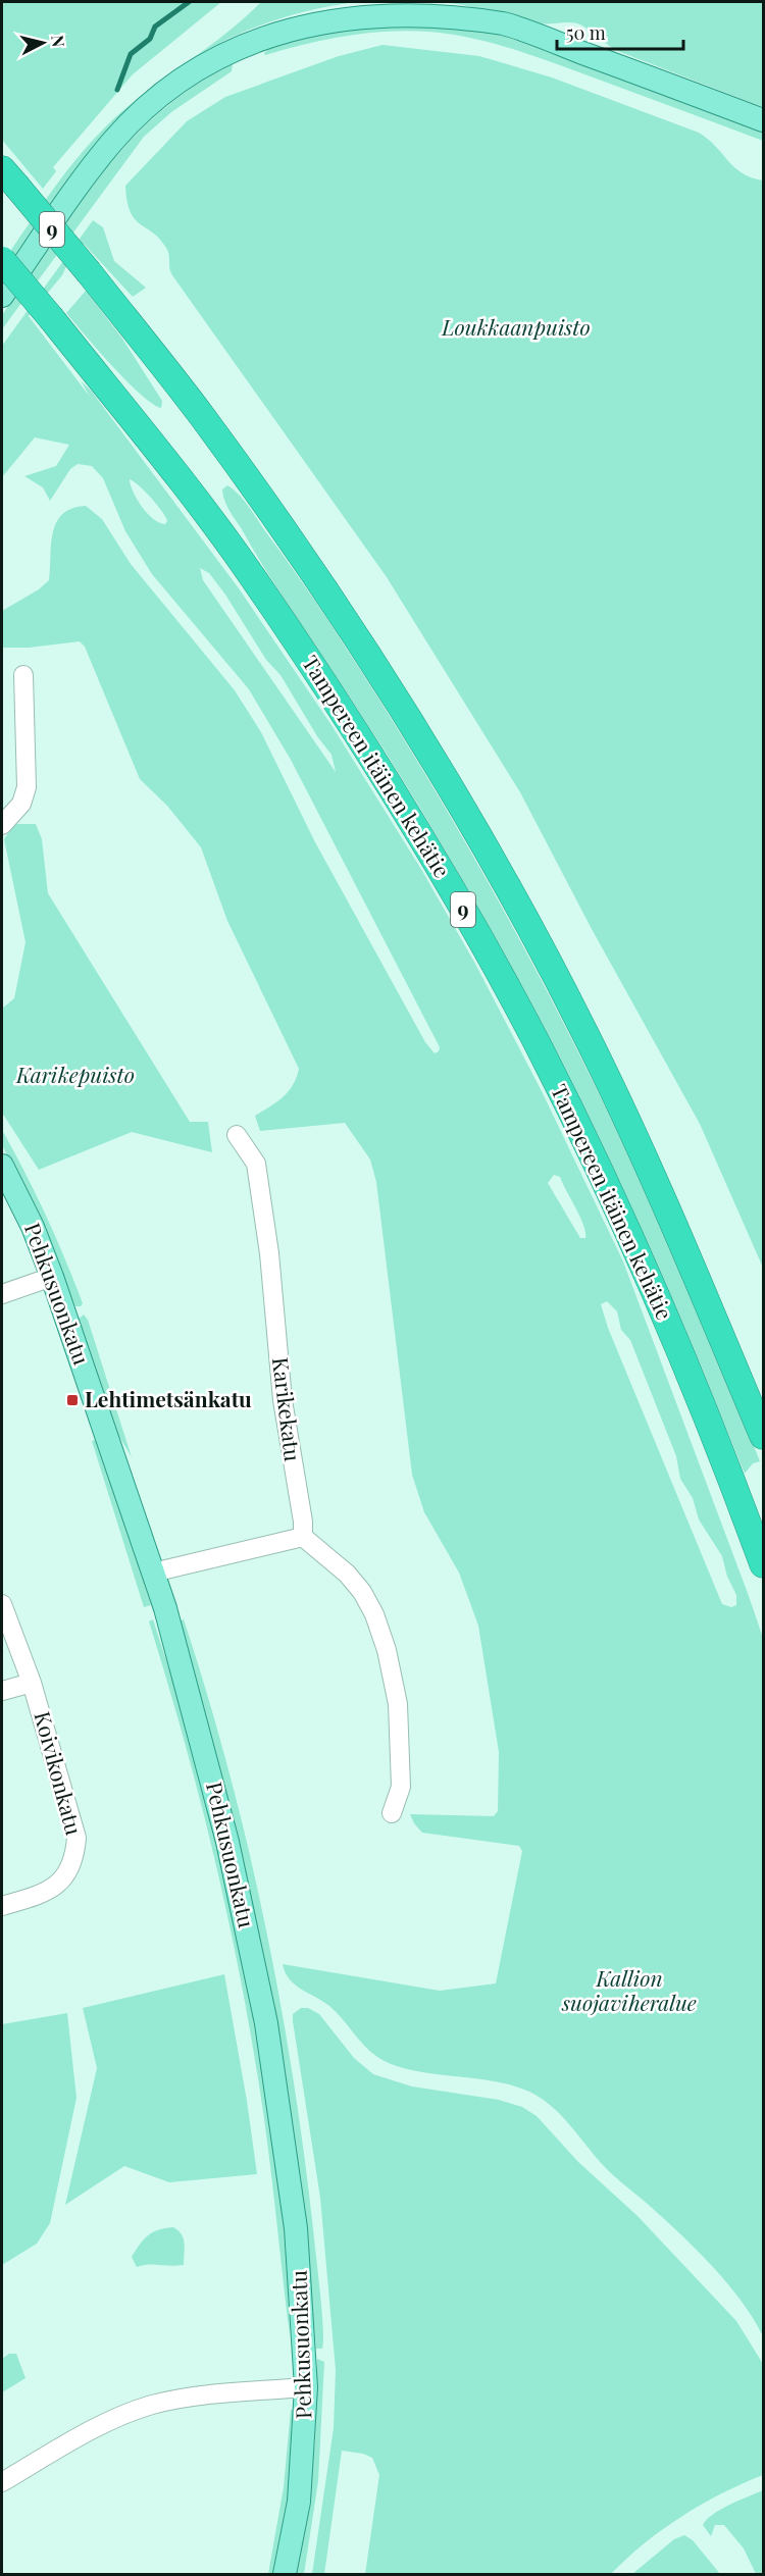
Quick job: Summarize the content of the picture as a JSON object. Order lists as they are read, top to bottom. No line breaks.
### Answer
{"streets":{"highway":["9","Tampereen itäinen kehätie"],"main road":["Pehkusuonkatu"],"street":["Karikekatu","Koivikonkatu"]},"parks":["Loukkaanpuisto","Karikepuisto","Kallion suojaviheralue"],"places":{"transit":["Lehtimetsänkatu"]},"scale_bar":"50 m","north":"right"}
